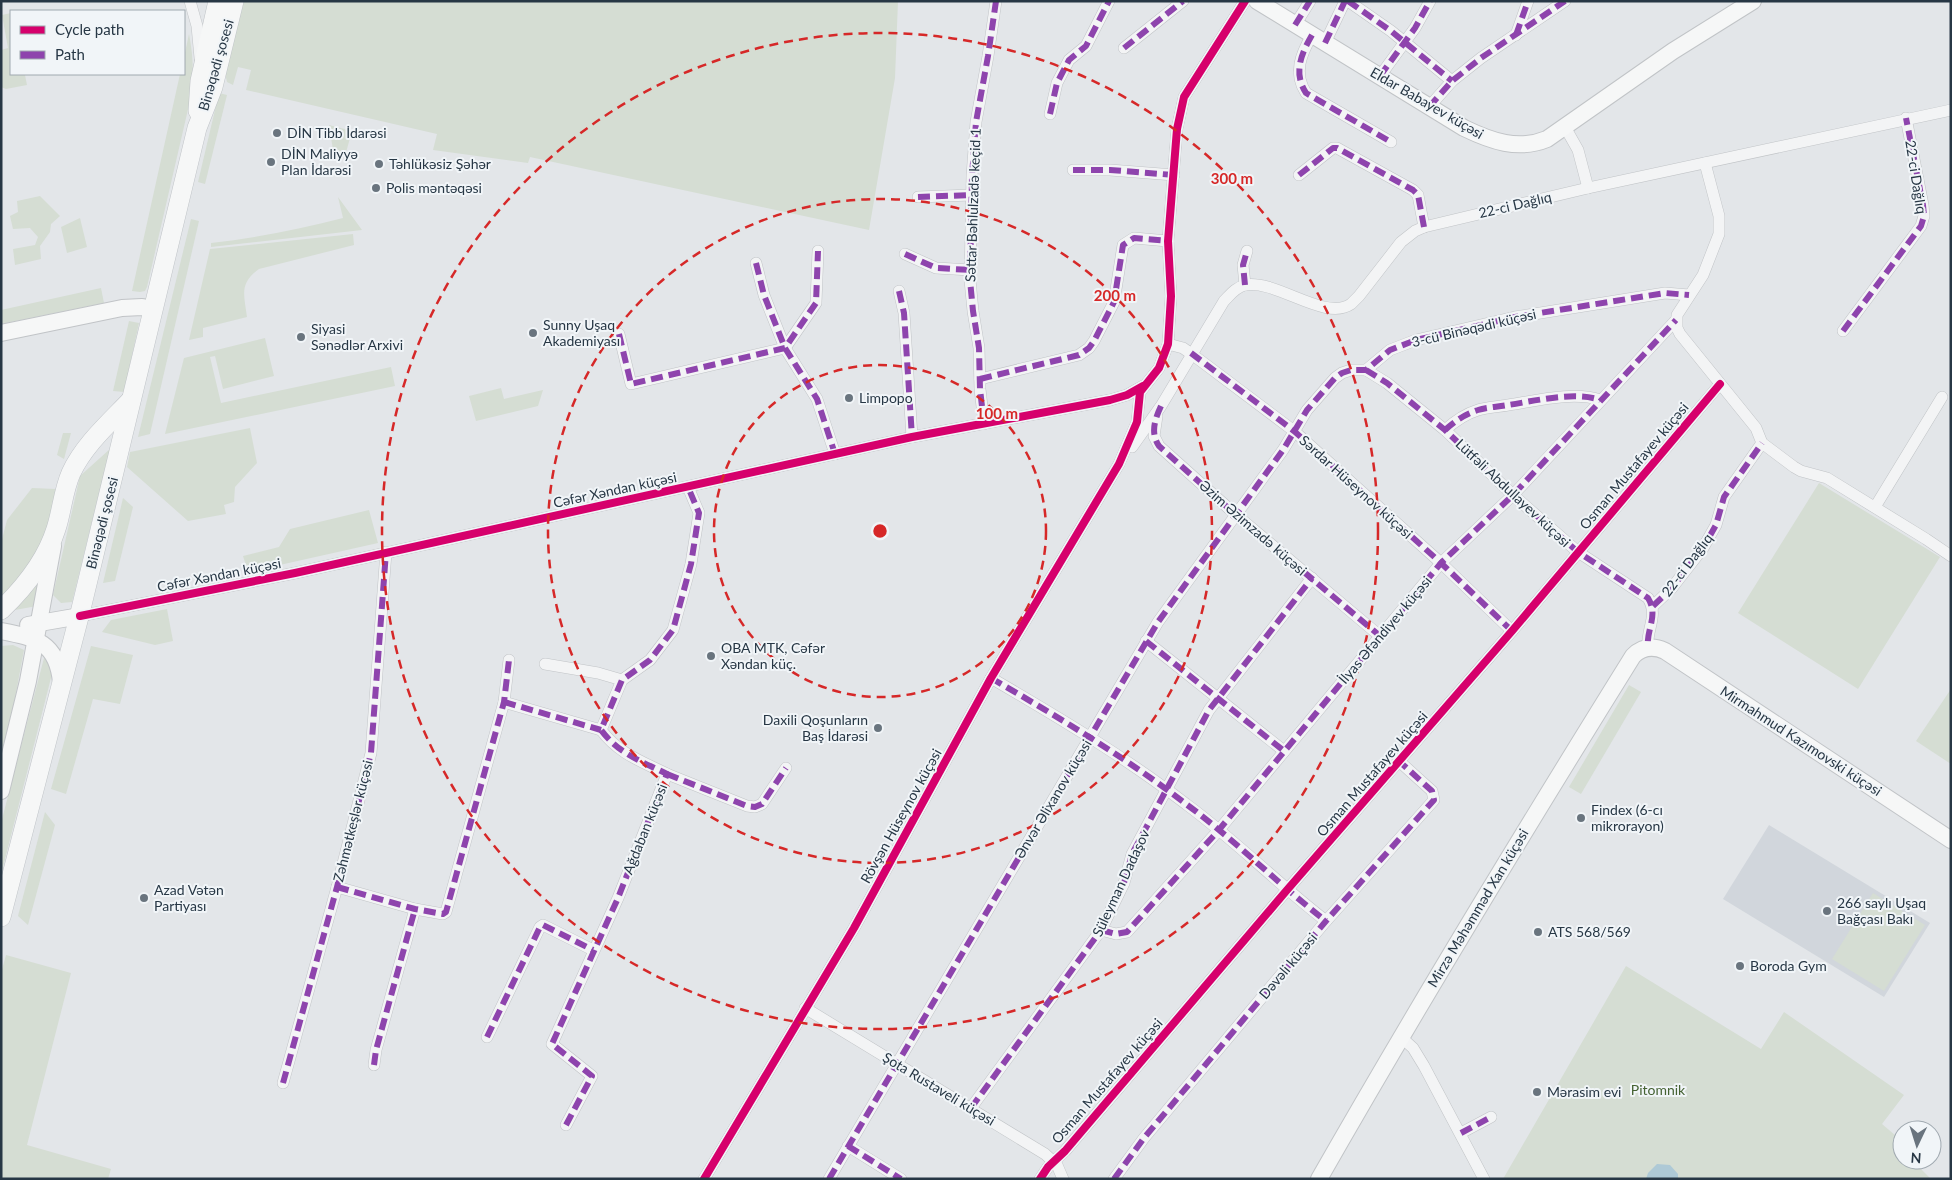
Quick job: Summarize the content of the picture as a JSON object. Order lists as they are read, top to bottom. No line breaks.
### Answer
{"streets":{"main road":["Binəqədi şosesi"],"street":["Eldar Babayev küçəsi","22-ci Dağlıq","Səttar Bəhlulzadə keçid 1","3-cü Binəqədi küçəsi","Osman Mustafayev küçəsi","Sərdar Hüseynov küçəsi","Cəfər Xəndan küçəsi","Lütfəli Abdullayev küçəsi","Əzim Əzimzadə küçəsi","İlyas Əfəndiyev küçəsi","Mirmahmud Kazımovski küçəsi","Ənvər Əlixanov küçəsi","Rövşən Hüseynov küçəsi","Zəhmətkeşlər küçəsi","Ağdaban küçəsi","Süleyman Dadaşov","Mirzə Məhəmməd Xan küçəsi","Dəvəli küçəsi","Şota Rustaveli küçəsi"]},"crossings":[["Binəqədi şosesi","Cəfər Xəndan küçəsi"],["22-ci Dağlıq","Lütfəli Abdullayev küçəsi"],["22-ci Dağlıq","İlyas Əfəndiyev küçəsi"],["Səttar Bəhlulzadə keçid 1","Cəfər Xəndan küçəsi"],["3-cü Binəqədi küçəsi","Lütfəli Abdullayev küçəsi"],["3-cü Binəqədi küçəsi","İlyas Əfəndiyev küçəsi"],["Osman Mustafayev küçəsi","Sərdar Hüseynov küçəsi"],["Osman Mustafayev küçəsi","Lütfəli Abdullayev küçəsi"],["Osman Mustafayev küçəsi","Dəvəli küçəsi"],["Osman Mustafayev küçəsi","Şota Rustaveli küçəsi"],["Sərdar Hüseynov küçəsi","İlyas Əfəndiyev küçəsi"],["Sərdar Hüseynov küçəsi","Ənvər Əlixanov küçəsi"],["Cəfər Xəndan küçəsi","Zəhmətkeşlər küçəsi"],["Lütfəli Abdullayev küçəsi","İlyas Əfəndiyev küçəsi"],["Əzim Əzimzadə küçəsi","İlyas Əfəndiyev küçəsi"],["Əzim Əzimzadə küçəsi","Ənvər Əlixanov küçəsi"],["Əzim Əzimzadə küçəsi","Süleyman Dadaşov"],["İlyas Əfəndiyev küçəsi","Süleyman Dadaşov"],["Mirmahmud Kazımovski küçəsi","Mirzə Məhəmməd Xan küçəsi"],["Ənvər Əlixanov küçəsi","Şota Rustaveli küçəsi"],["Rövşən Hüseynov küçəsi","Şota Rustaveli küçəsi"],["Süleyman Dadaşov","Şota Rustaveli küçəsi"]],"parks":["Pitomnik"],"places":["DİN Tibb İdarəsi","DİN Maliyyə Plan İdarəsi","Təhlükəsiz Şəhər","Polis məntəqəsi","Sunny Uşaq Akademiyası","Siyasi Sənədlər Arxivi","Limpopo","OBA MTK, Cəfər Xəndan küç.","Daxili Qoşunların Baş İdarəsi","Findex (6-cı mikrorayon)","Azad Vətən Partiyası","266 saylı Uşaq Bağçası Bakı","ATS 568/569","Boroda Gym","Mərasim evi"],"legend":["Cycle path","Path"],"north":"bottom","rings":["300 m","200 m","100 m"]}
